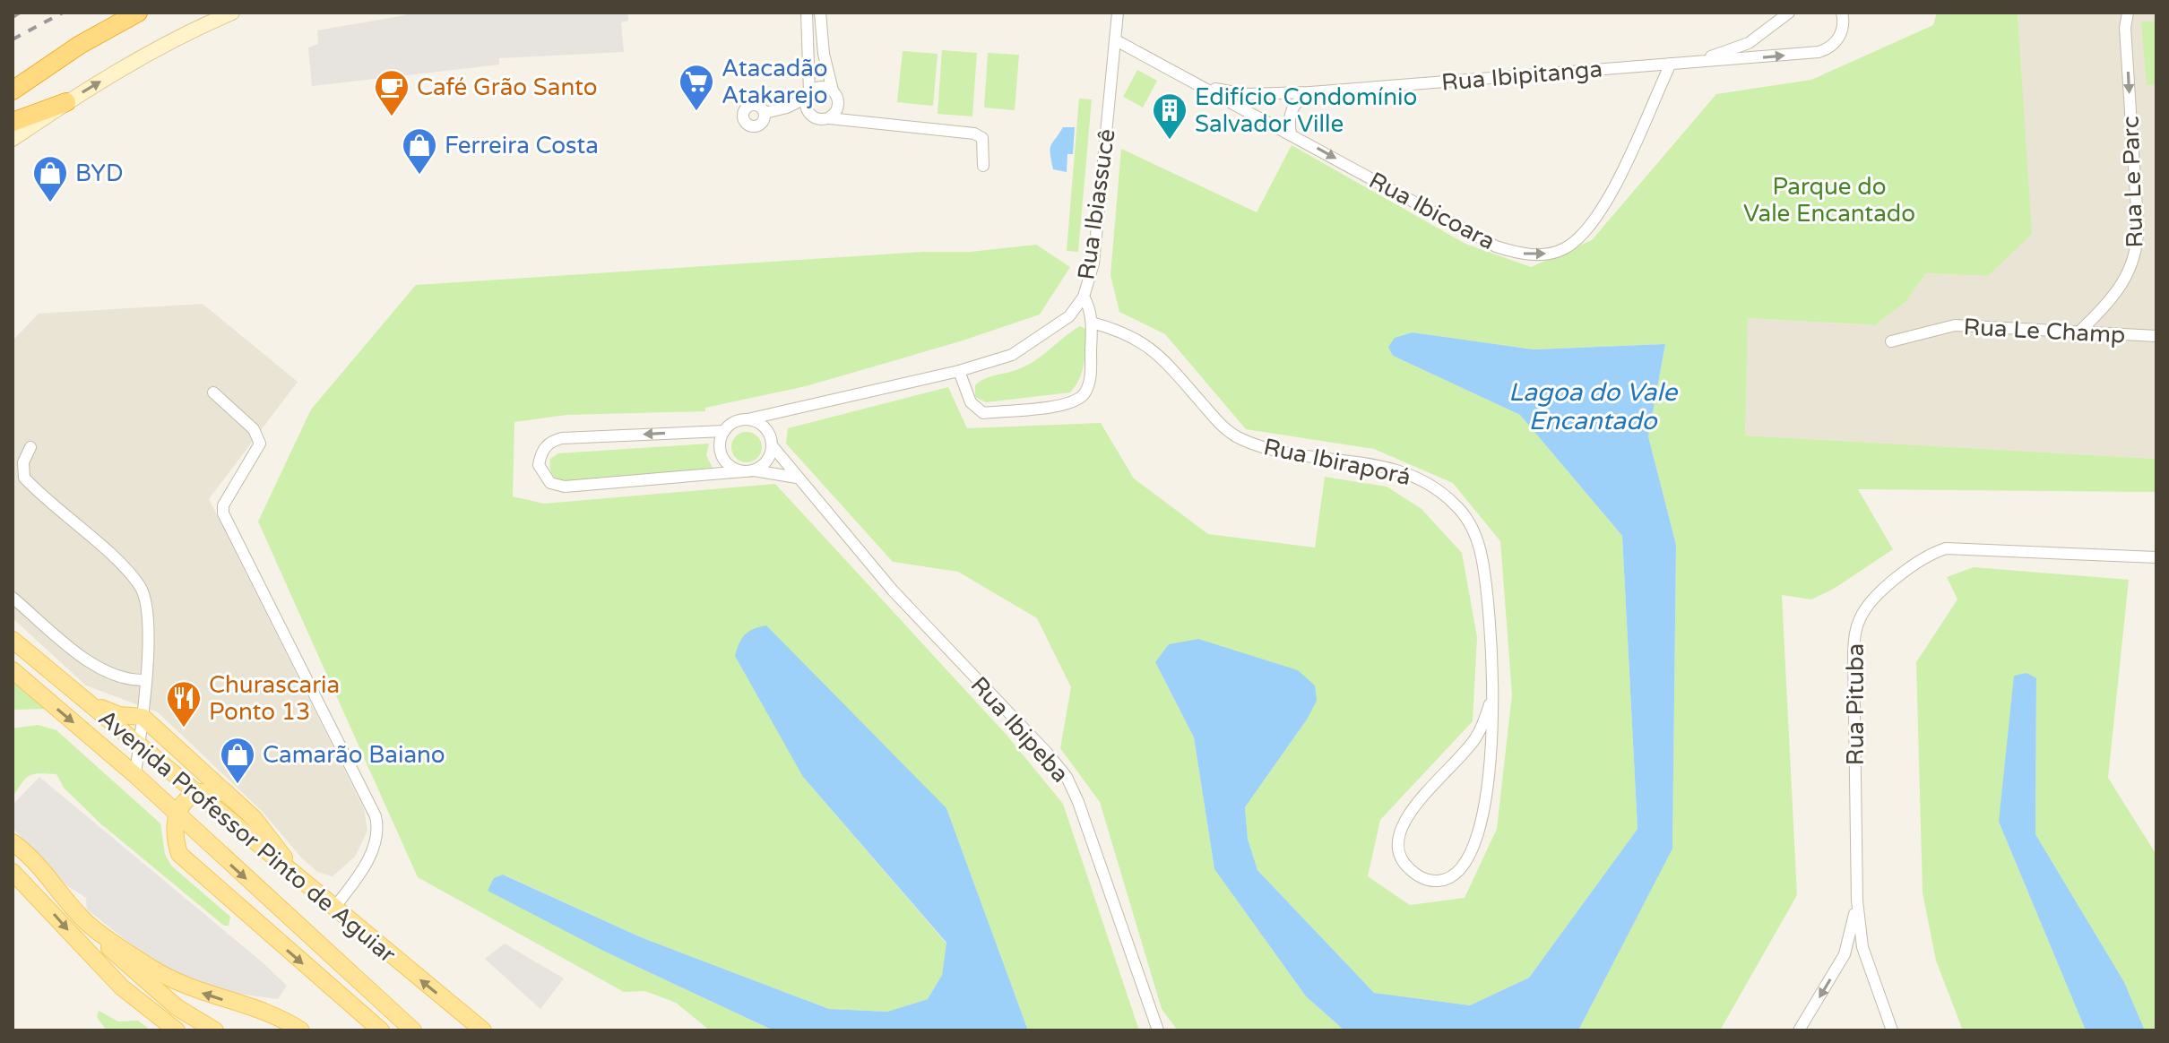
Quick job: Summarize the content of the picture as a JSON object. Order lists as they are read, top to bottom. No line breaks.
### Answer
{"streets":{"main road":["Avenida Professor Pinto de Aguiar"],"street":["Rua Ibipitanga","Rua Le Parc","Rua Ibiassucê","Rua Ibicoara","Rua Le Champ","Rua Ibiraporá","Rua Pituba","Rua Ibipeba"]},"crossings":[["Rua Ibipitanga","Rua Ibicoara"],["Rua Le Parc","Rua Le Champ"],["Rua Ibiassucê","Rua Ibicoara"],["Rua Ibiassucê","Rua Ibipeba"]],"one_way":["Rua Le Parc"],"water":["Lagoa do Vale Encantado"],"parks":["Parque do Vale Encantado"],"places":{"supermarket":["Atacadão Atakarejo"],"cafe":["Café Grão Santo"],"building":["Edifício Condomínio Salvador Ville"],"shop":["Ferreira Costa","BYD","Camarão Baiano"],"restaurant":["Churascaria Ponto 13"]}}
